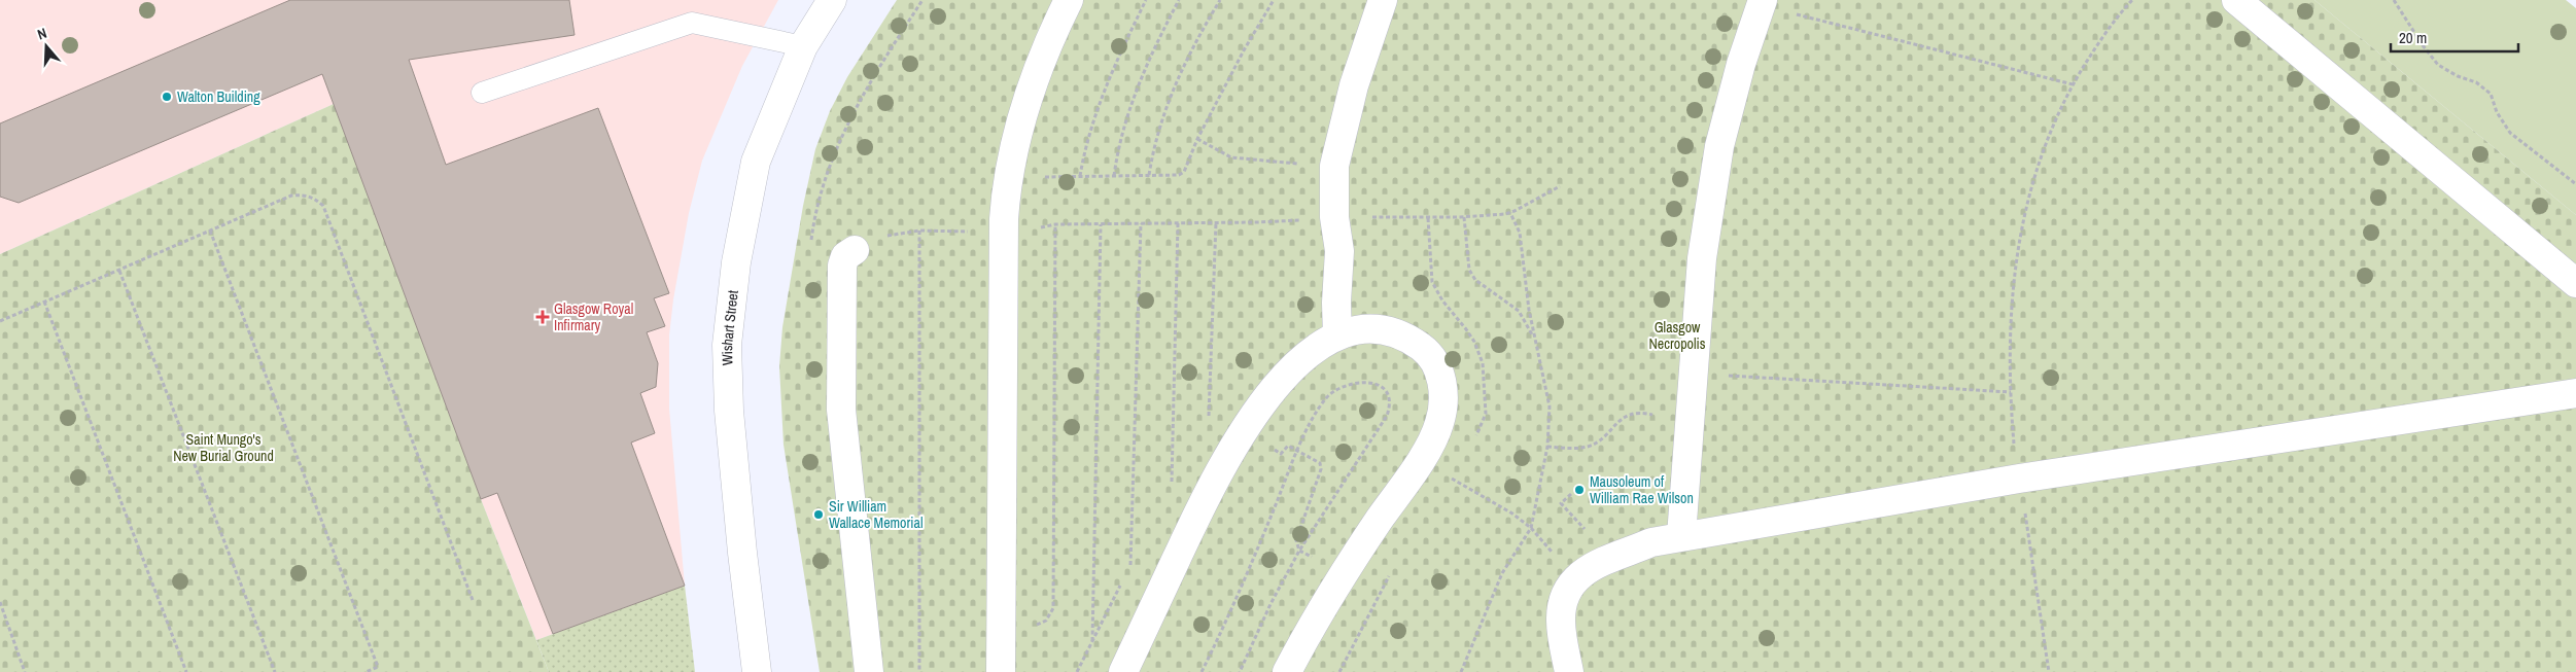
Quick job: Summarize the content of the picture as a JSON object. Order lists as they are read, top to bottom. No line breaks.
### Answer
{"streets":{"street":["Wishart Street"]},"parks":["Glasgow Necropolis","Saint Mungo's New Burial Ground"],"places":{"other":["Walton Building","Mausoleum of William Rae Wilson","Sir William Wallace Memorial"],"health":["Glasgow Royal Infirmary"]},"scale_bar":"20 m","north":"top"}
